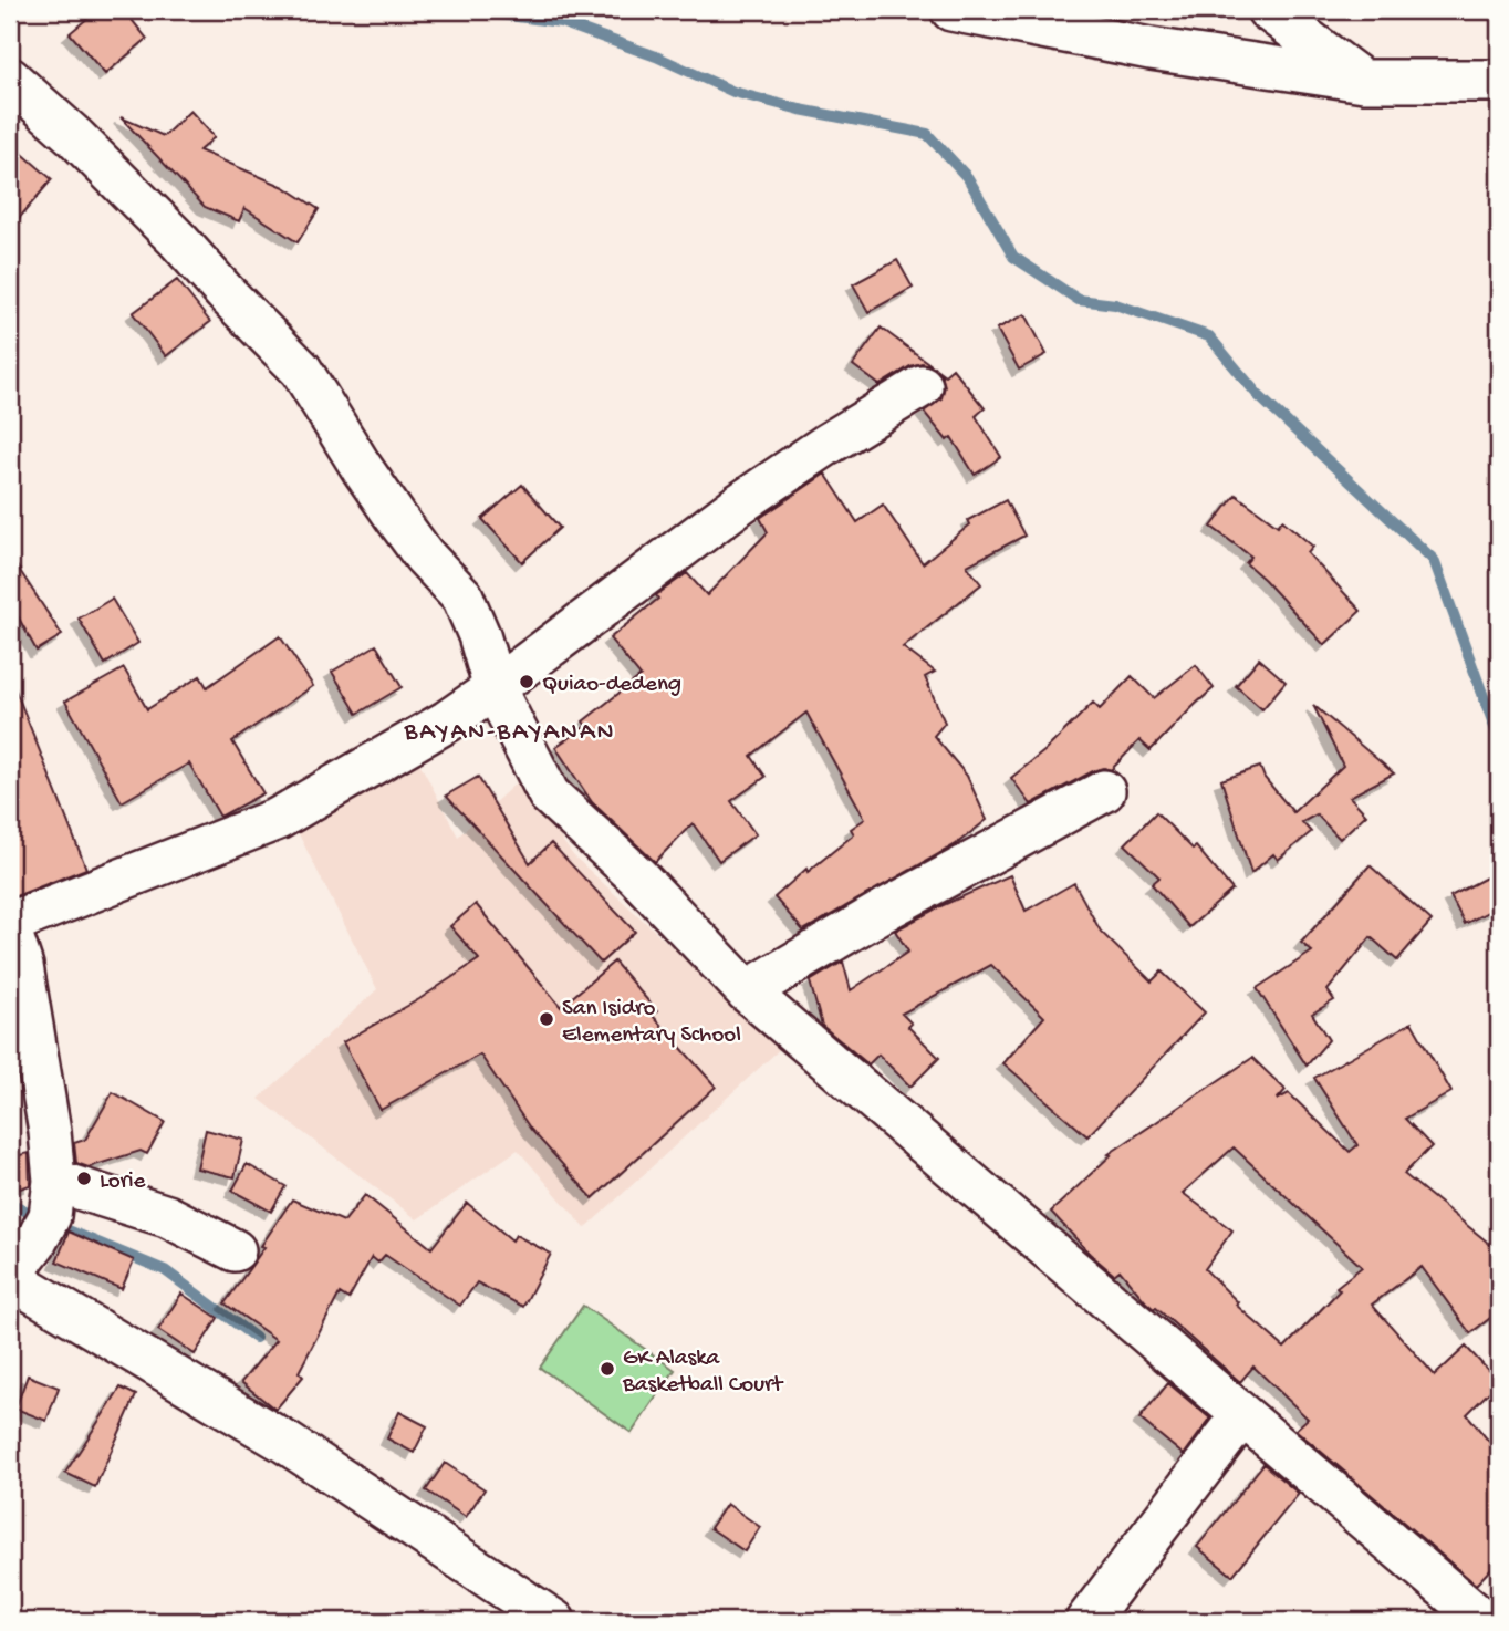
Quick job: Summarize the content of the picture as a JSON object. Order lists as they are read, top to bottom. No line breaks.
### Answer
{"districts":["BAYAN-BAYANAN"],"places":["Quiao-dedeng","San Isidro Elementary School","Lorie","GK Alaska Basketball Court"]}
